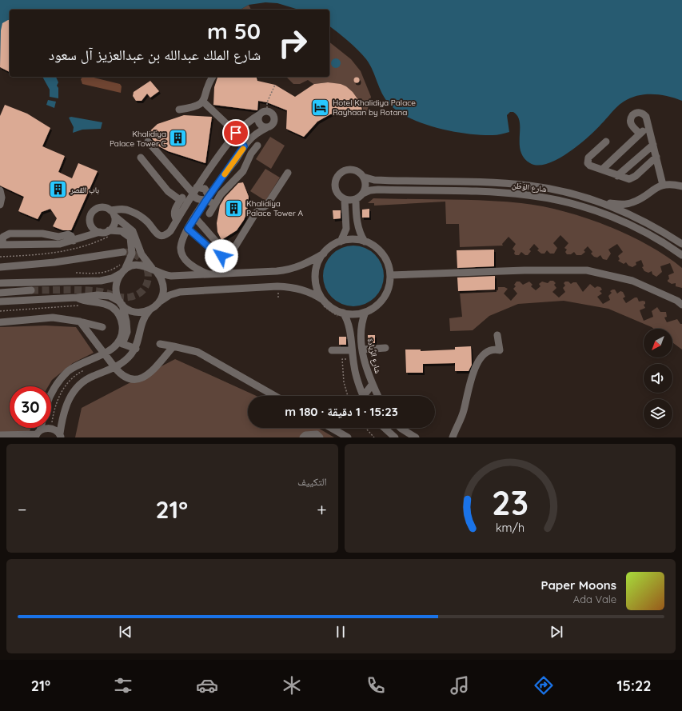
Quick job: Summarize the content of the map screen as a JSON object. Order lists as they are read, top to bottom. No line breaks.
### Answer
{"streets":{"street":["شارع الوَطَن","شارع الرِّيادة"]},"places":{"hotel":["Hotel Khalidiya Palace Rayhaan by Rotana"],"building":["Khalidiya Palace Tower C","باب القصر","Khalidiya Palace Tower A"]},"north":"bottom left","page":{"turn":["50 m","شارع الملك عبدالله بن عبدالعزيز آل سعود"],"limit":"30","trip":"15:23 · 1 دقيقة · 180 m","tile":"التكييف","heat":["−","21°","+"],"song":["Paper Moons","Ada Vale"],"tabs":["15:22","21°"],"gauge":["23","km/h"]}}
